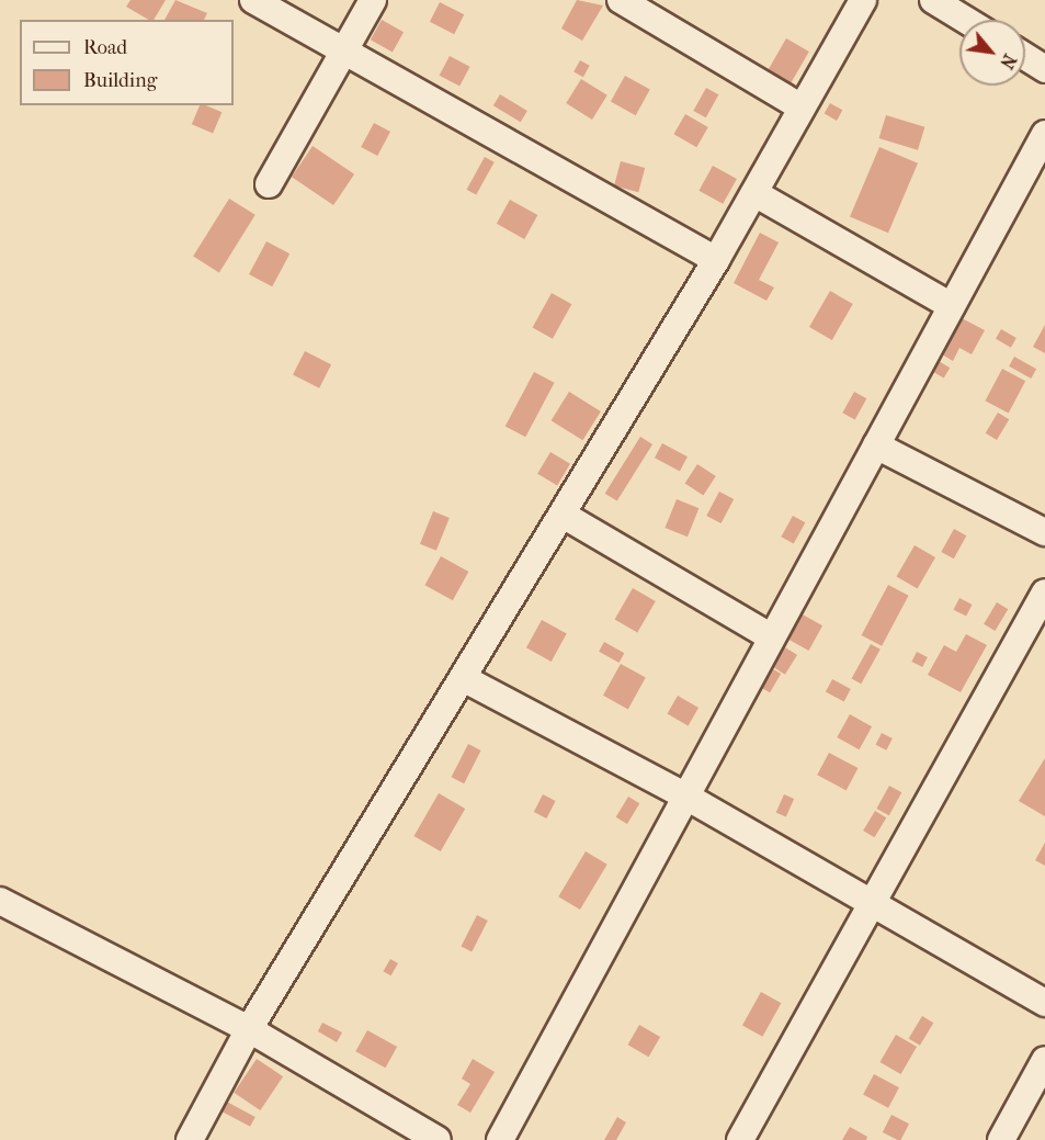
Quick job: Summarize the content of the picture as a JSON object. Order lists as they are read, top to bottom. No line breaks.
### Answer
{"legend":["Road","Building"],"north":"bottom right"}
